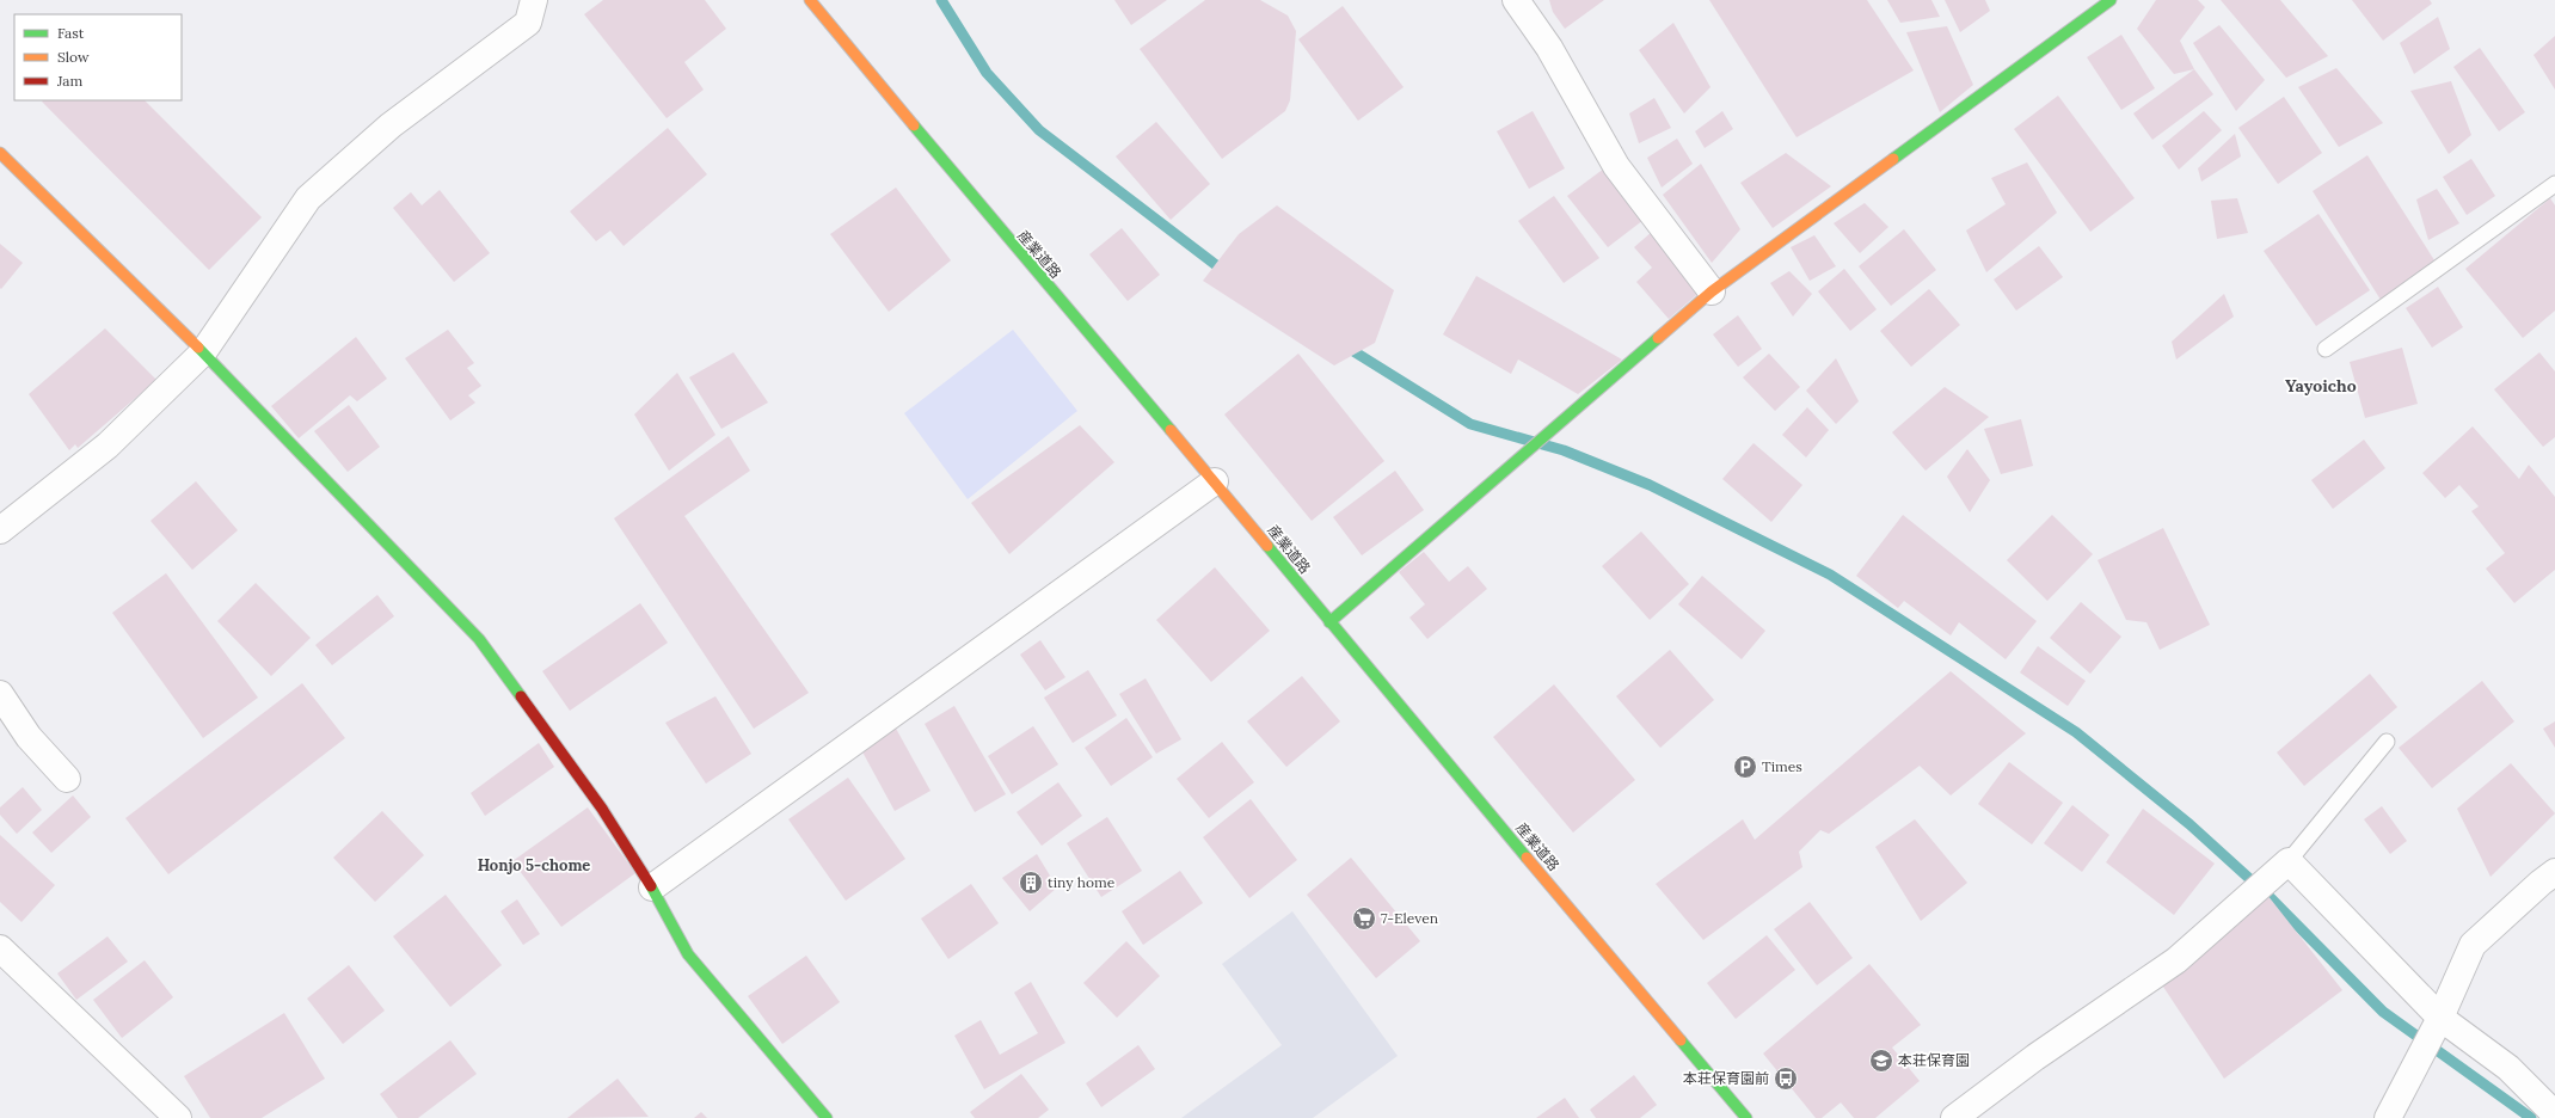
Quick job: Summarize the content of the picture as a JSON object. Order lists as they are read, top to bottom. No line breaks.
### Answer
{"streets":{"street":["産業道路"]},"districts":["Yayoicho","Honjo 5-chome"],"places":{"parking":["Times"],"building":["tiny home"],"supermarket":["7-Eleven"],"school or university":["本荘保育園"],"bus stop":["本荘保育園前"]},"legend":["Fast","Slow","Jam"]}
